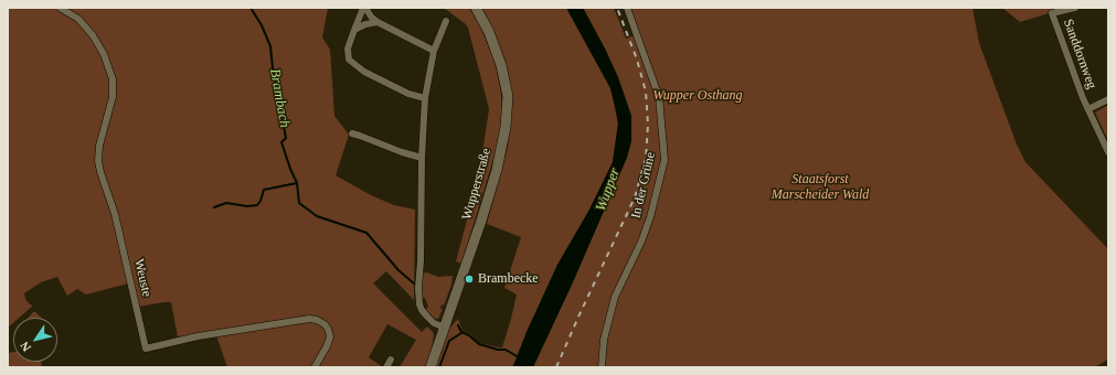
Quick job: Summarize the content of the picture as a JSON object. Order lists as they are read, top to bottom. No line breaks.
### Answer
{"streets":{"main road":["Wupperstraße"],"street":["Sanddornweg","In der Grüne","Weuste"]},"water":["Brambach","Wupper"],"parks":["Wupper Osthang","Staatsforst Marscheider Wald"],"places":["Brambecke"],"north":"bottom left"}
